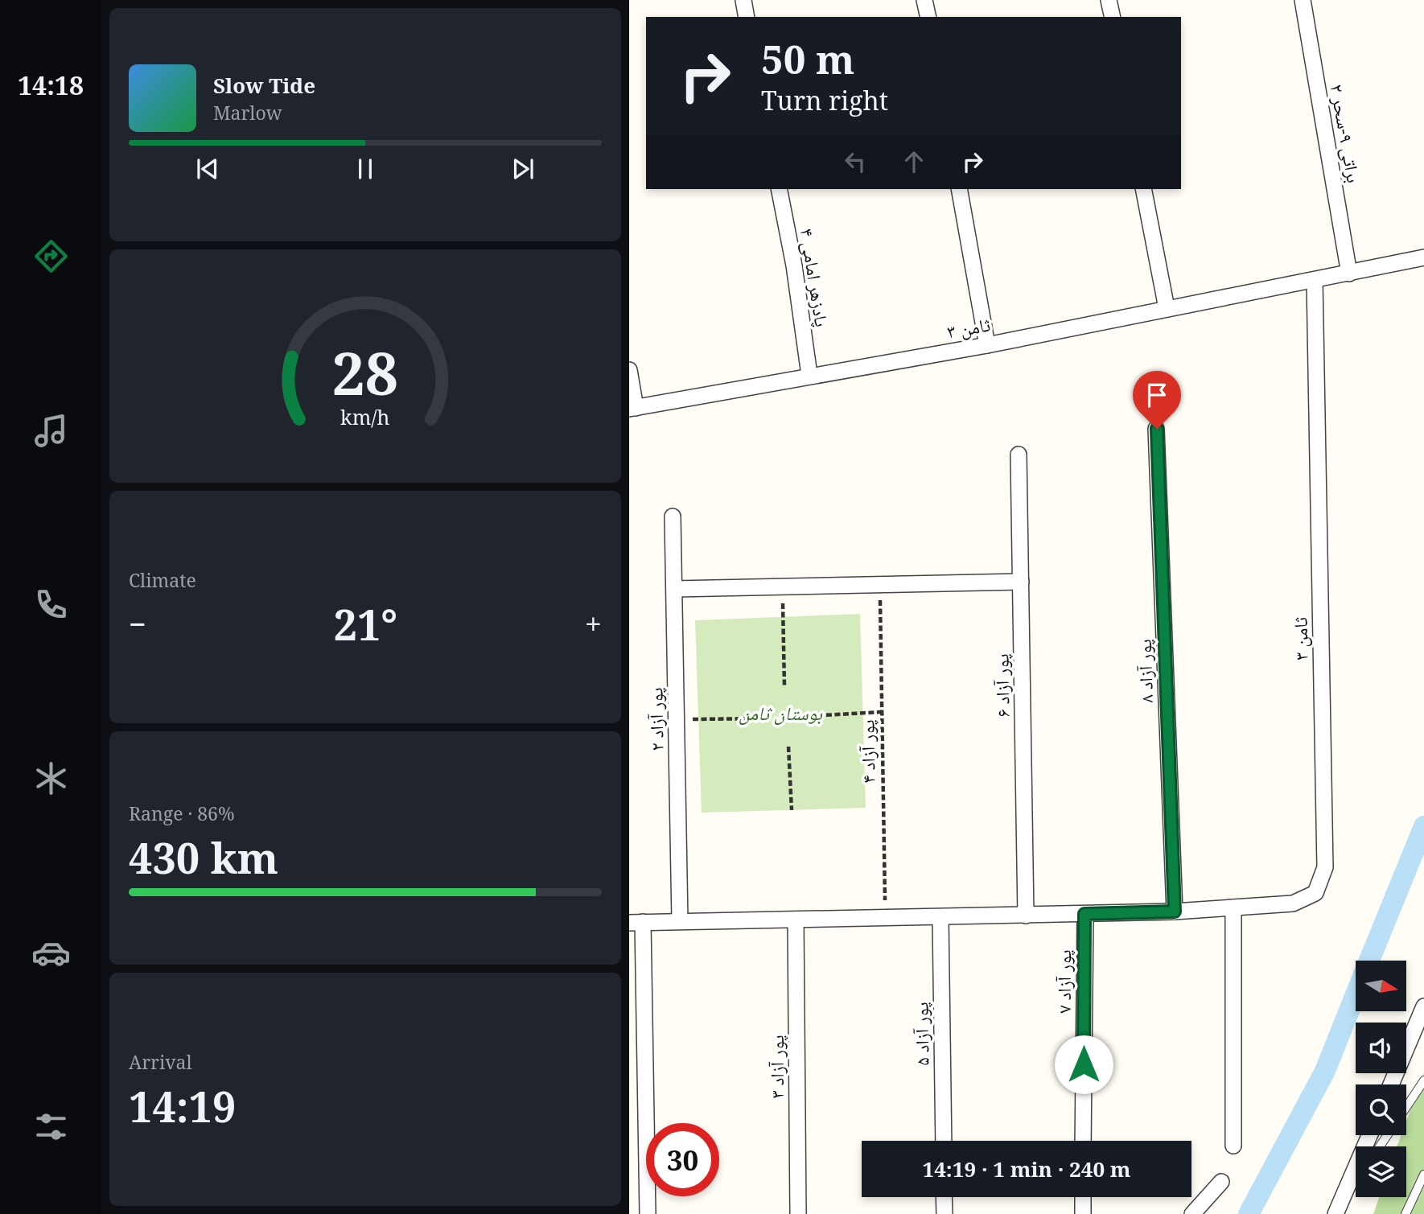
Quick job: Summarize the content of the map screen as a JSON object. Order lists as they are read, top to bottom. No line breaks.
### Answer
{"streets":{"street":["براتی ۹-سحر ۲","پادزهر امامی ۴","ثامن ۳","پور آزاد ۸","پور آزاد ۶","پور آزاد ۲","پور آزاد ۷","پور آزاد ۵","پور آزاد ۳"],"path":["پور آزاد ۴"]},"crossings":[["براتی ۹-سحر ۲","ثامن ۳"],["پادزهر امامی ۴","ثامن ۳"]],"parks":["بوستان ثامن"],"north":"right","page":{"tabs":"14:18","turn":["50 m","Turn right"],"song":["Slow Tide","Marlow"],"tile":["Climate",["Range · 86%","430 km"],["Arrival","14:19"]],"heat":["−","21°","+"],"limit":"30","trip":"14:19 · 1 min · 240 m","gauge":["28","km/h"]}}
